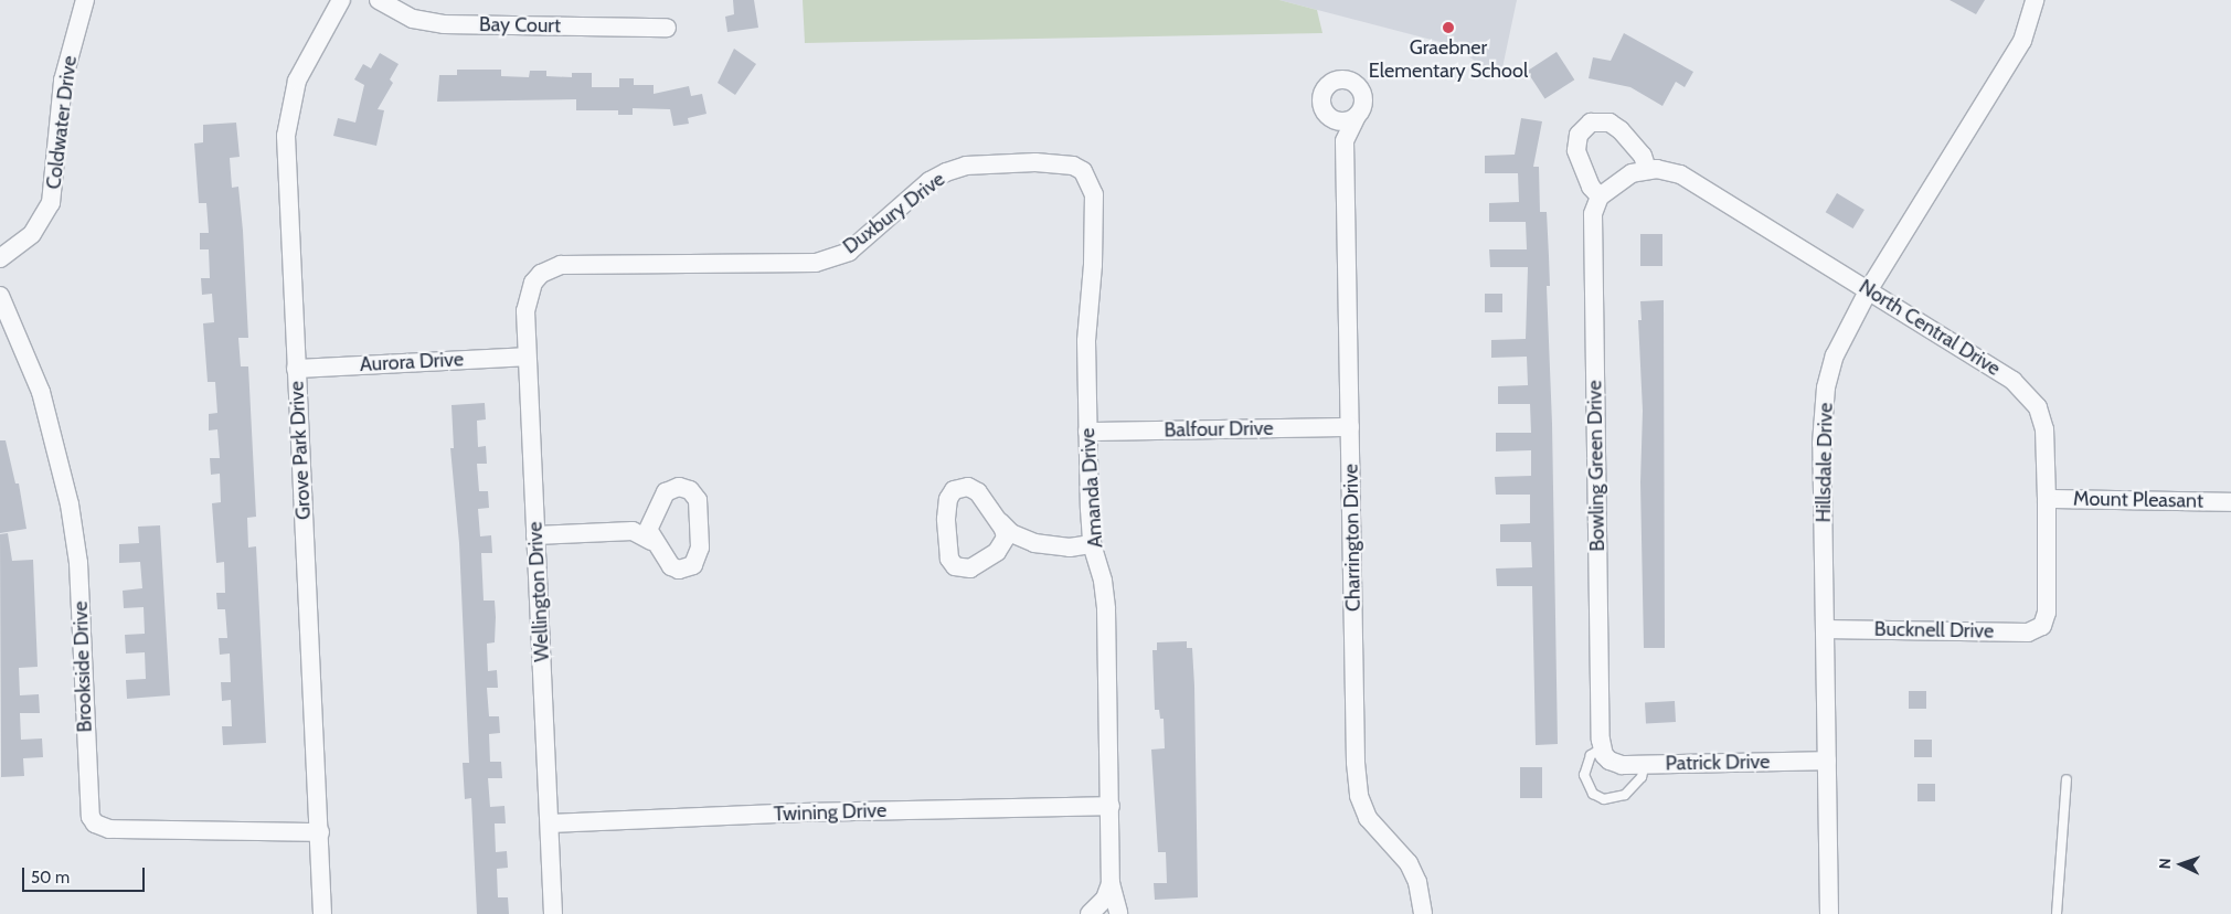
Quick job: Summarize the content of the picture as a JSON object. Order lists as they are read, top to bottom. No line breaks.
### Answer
{"streets":{"street":["Bay Court","Coldwater Drive","Duxbury Drive","North Central Drive","Aurora Drive","Balfour Drive","Grove Park Drive","Hillsdale Drive","Bowling Green Drive","Amanda Drive","Mount Pleasant","Charrington Drive","Wellington Drive","Bucknell Drive","Brookside Drive","Patrick Drive","Twining Drive"]},"crossings":[["Duxbury Drive","Amanda Drive"],["Duxbury Drive","Wellington Drive"],["North Central Drive","Hillsdale Drive"],["North Central Drive","Mount Pleasant"],["North Central Drive","Bucknell Drive"],["Aurora Drive","Grove Park Drive"],["Aurora Drive","Wellington Drive"],["Balfour Drive","Amanda Drive"],["Balfour Drive","Charrington Drive"],["Grove Park Drive","Brookside Drive"],["Hillsdale Drive","Bucknell Drive"],["Hillsdale Drive","Patrick Drive"],["Bowling Green Drive","Patrick Drive"],["Amanda Drive","Twining Drive"],["Wellington Drive","Twining Drive"]],"places":["Graebner Elementary School"],"scale_bar":"50 m","north":"left"}
